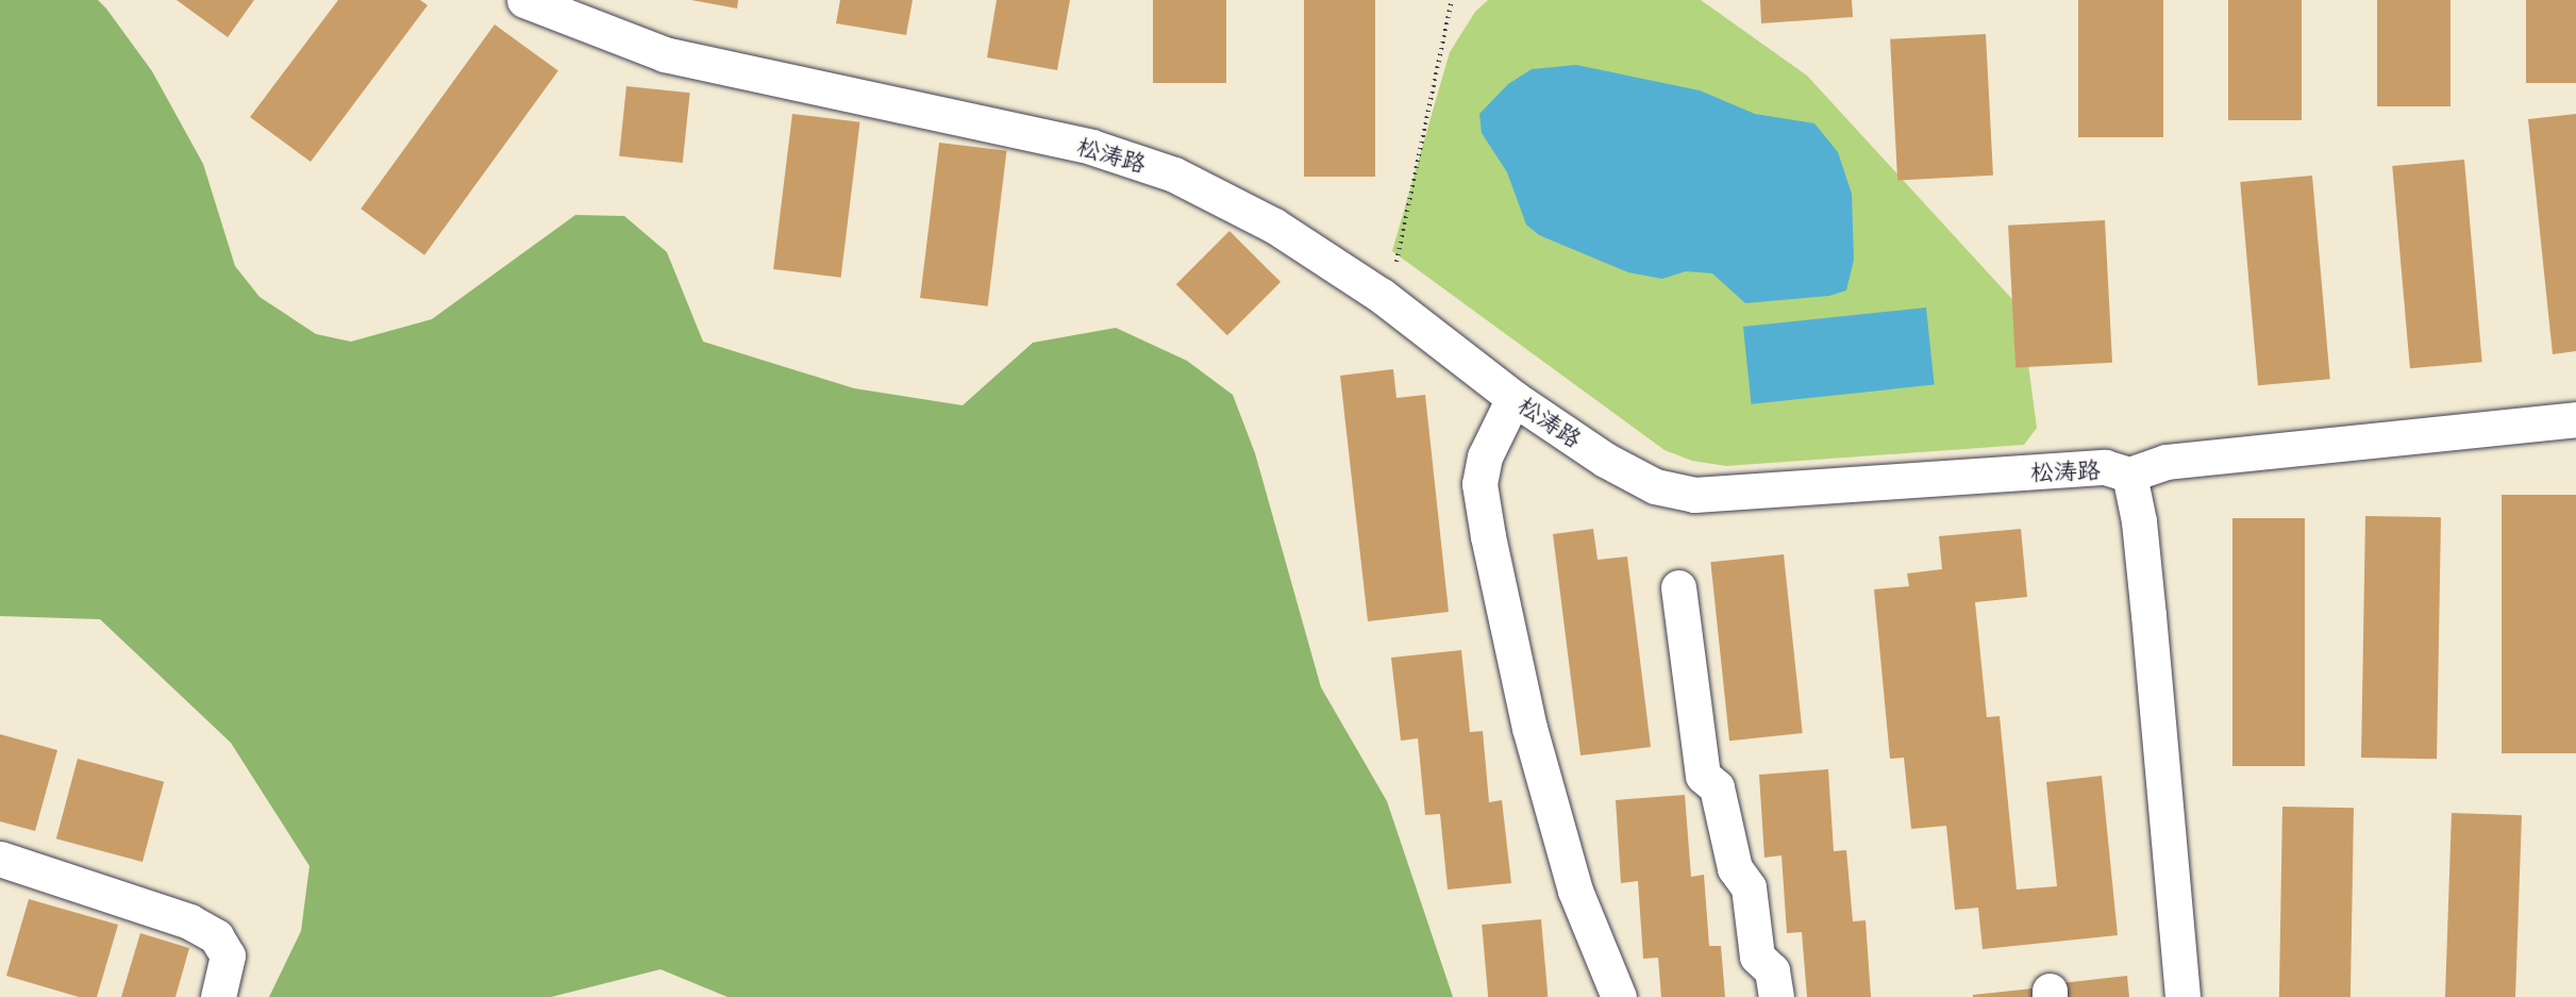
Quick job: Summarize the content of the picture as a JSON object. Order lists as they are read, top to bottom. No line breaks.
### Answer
{"streets":{"street":["松涛路"]}}
